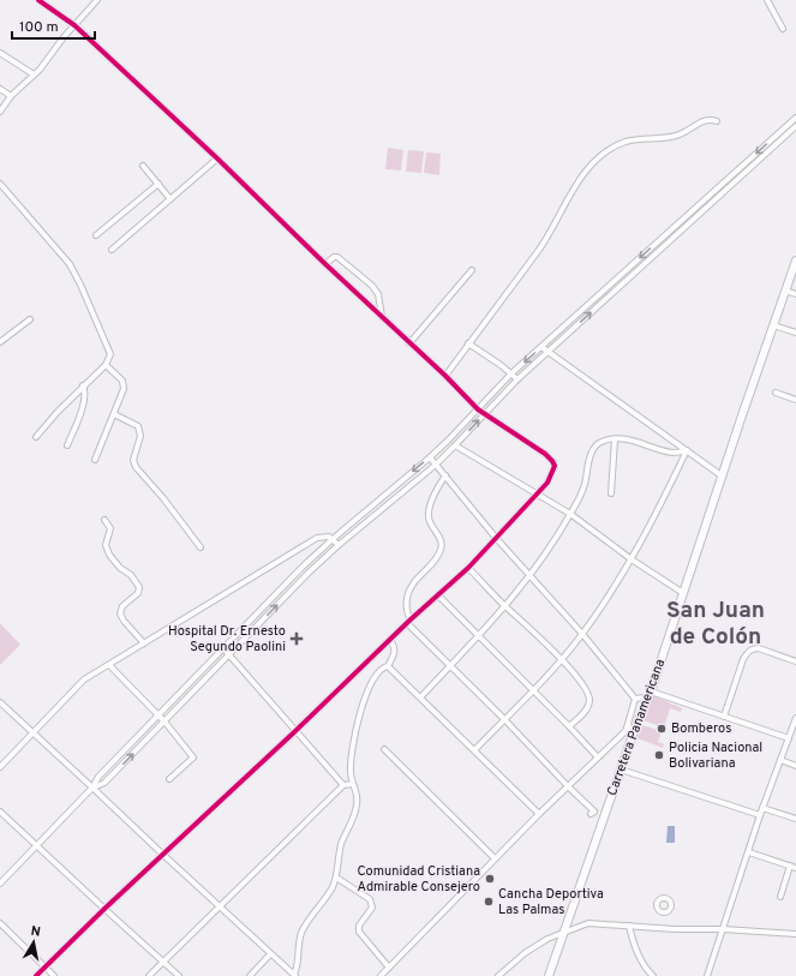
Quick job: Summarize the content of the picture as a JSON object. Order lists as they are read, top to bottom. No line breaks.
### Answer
{"streets":{"main road":["Carretera Panamericana"]},"districts":["San Juan de Colón"],"places":{"health":["Hospital Dr. Ernesto Segundo Paolini"],"other":["Bomberos","Policia Nacional Bolivariana","Comunidad Cristiana Admirable Consejero","Cancha Deportiva Las Palmas"]},"scale_bar":"100 m","north":"top"}
